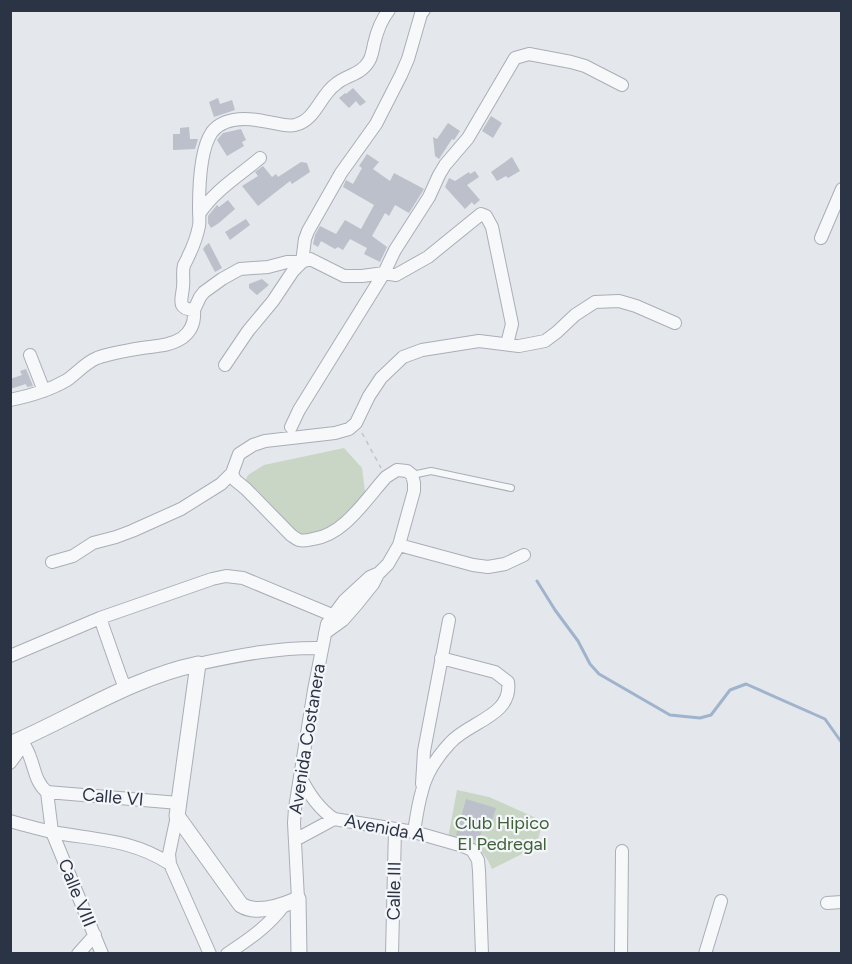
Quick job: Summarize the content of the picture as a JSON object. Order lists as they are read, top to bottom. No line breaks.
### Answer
{"streets":{"street":["Avenida Costanera","Calle VI","Avenida A","Calle III","Calle VIII"]},"crossings":[["Avenida Costanera","Avenida A"],["Calle VI","Calle VIII"],["Avenida A","Calle III"]],"parks":["Club Hipico El Pedregal"]}
